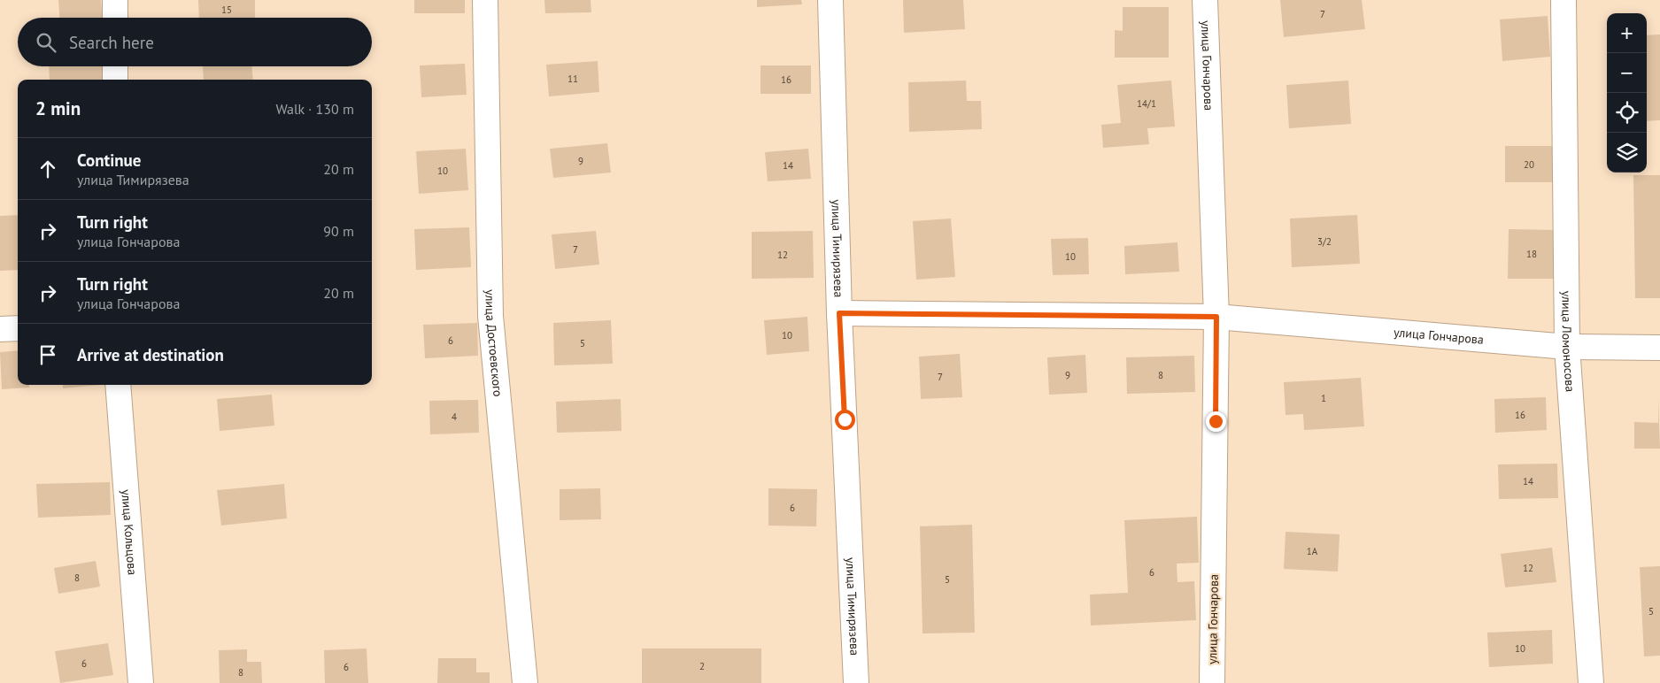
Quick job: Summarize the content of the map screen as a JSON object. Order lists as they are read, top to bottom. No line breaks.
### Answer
{"streets":{"street":["улица Гончарова","улица Тимирязева","улица Ломоносова","улица Достоевского","улица Кольцова"]},"crossings":[["улица Гончарова","улица Тимирязева"],["улица Гончарова","улица Ломоносова"]],"house_numbers":["15","7","11","16","14/1","9","20","14","10","3/2","7","18","12","10","10","6","5","9","8","7","1","16","4","14","6","1А","12","6","8","5","5","10","6","2","6","8"],"page":{"map_buttons":["+","−"],"search":"Search here","heading":["2 min","Walk · 130 m"],"list":[["Continue","улица Тимирязева","20 m"],["Turn right","улица Гончарова","90 m"],["Turn right","улица Гончарова","20 m"],"Arrive at destination"]}}
